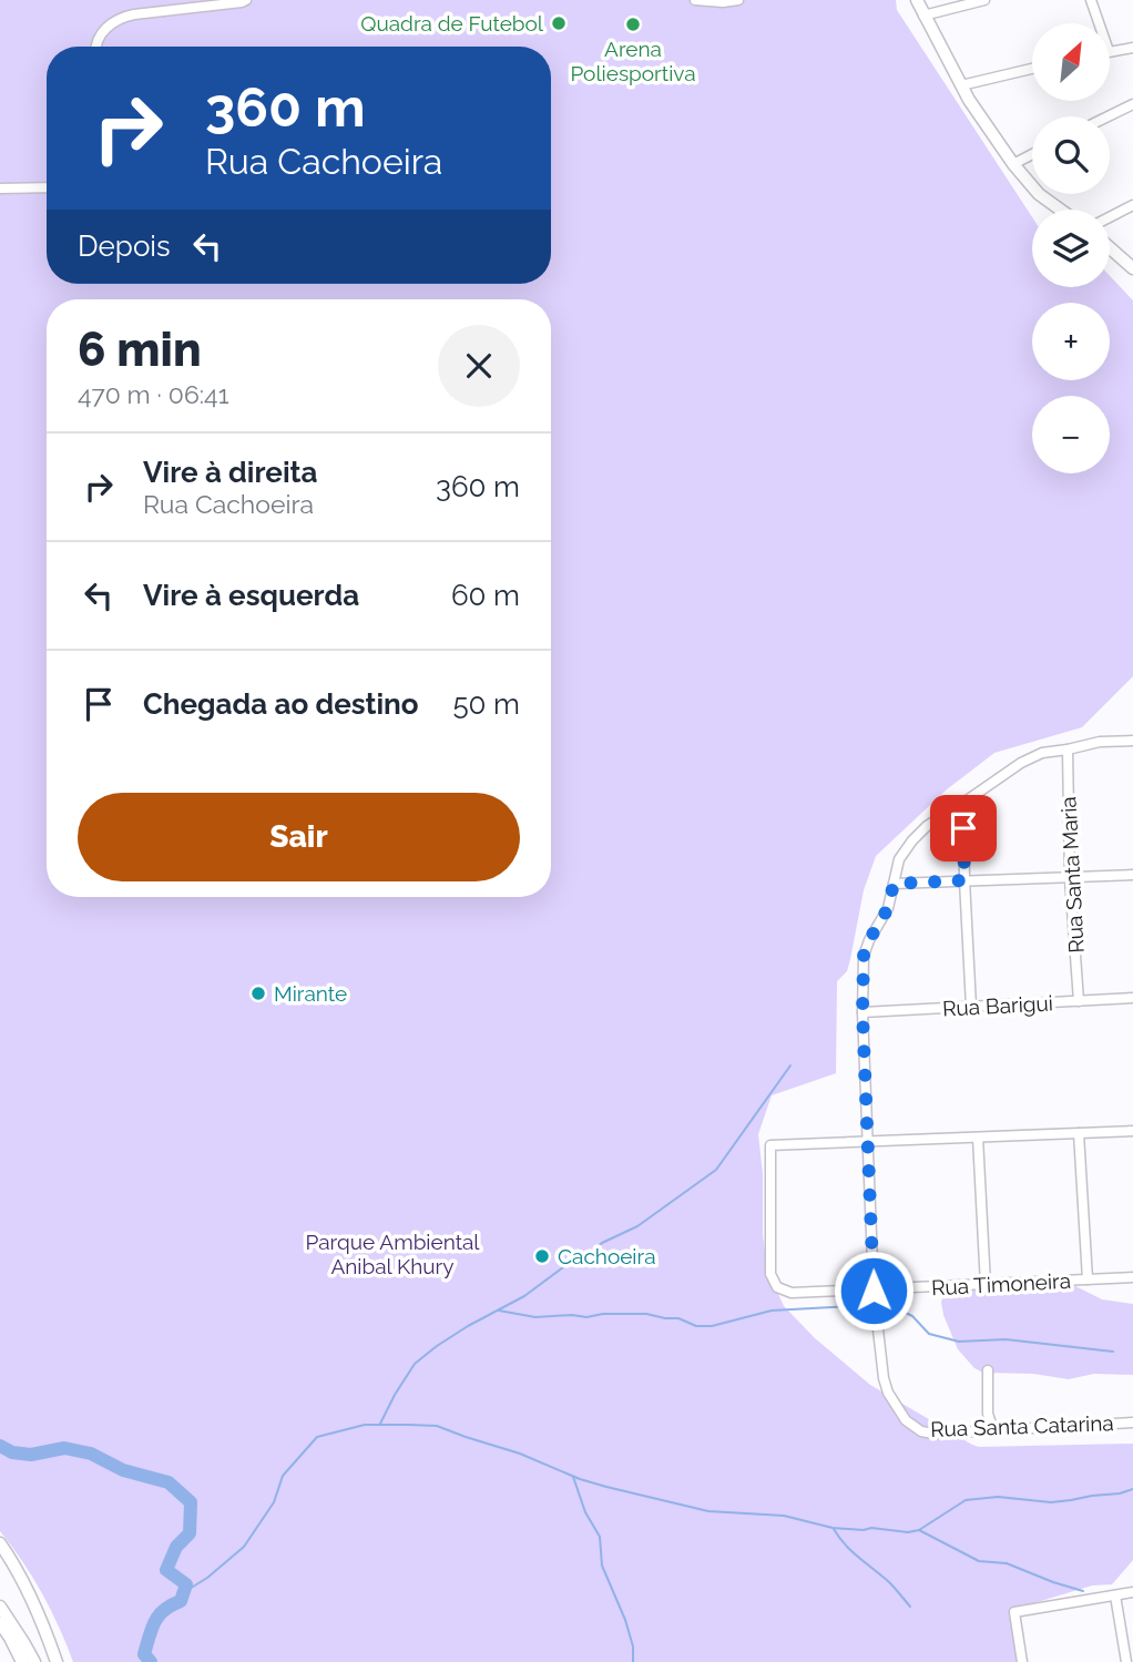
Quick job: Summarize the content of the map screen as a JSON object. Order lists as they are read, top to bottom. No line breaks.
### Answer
{"streets":{"street":["Rua Santa Maria","Rua Barigui","Rua Timoneira","Rua Santa Catarina"]},"crossings":[["Rua Santa Maria","Rua Barigui"],["Rua Santa Maria","Rua Santa Catarina"],["Rua Barigui","Rua Santa Catarina"],["Rua Timoneira","Rua Santa Catarina"]],"parks":["Parque Ambiental Anibal Khury"],"places":["Quadra de Futebol","Arena Poliesportiva","Mirante","Cachoeira"],"north":"top right","page":{"map_buttons":["+","−"],"turn":["360 m","Rua Cachoeira"],"then":"Depois","heading":["6 min","470 m · 06:41"],"list":[{"name":"Vire à direita","note":"Rua Cachoeira","value":"360 m"},{"name":"Vire à esquerda","value":"60 m"},{"name":"Chegada ao destino","value":"50 m"}],"buttons":"Sair"}}
